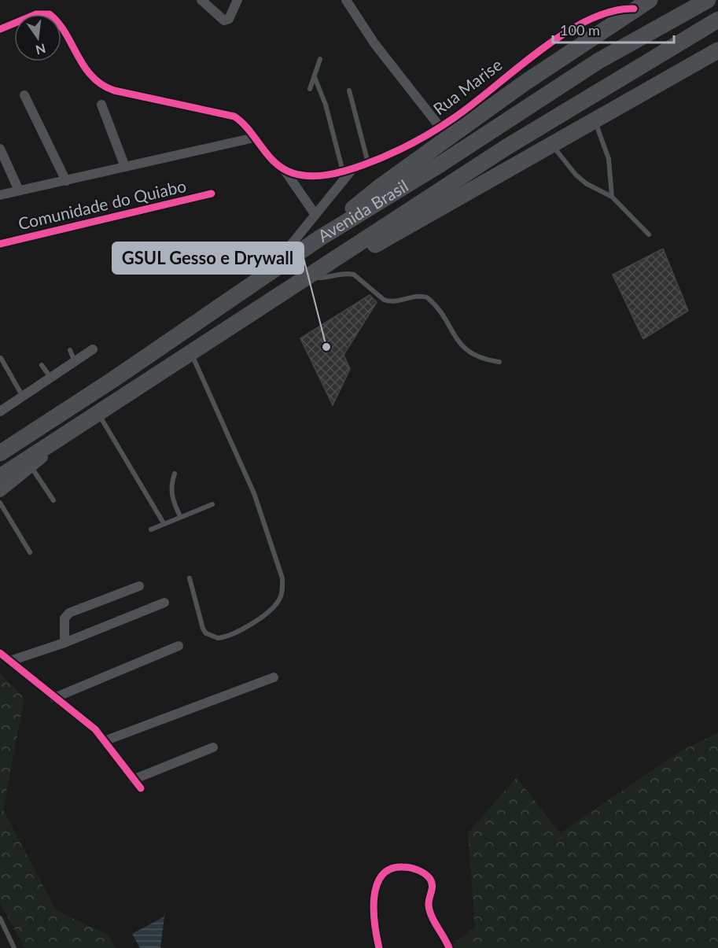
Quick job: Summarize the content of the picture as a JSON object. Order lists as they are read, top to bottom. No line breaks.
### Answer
{"streets":{"highway":["Avenida Brasil"],"street":["Rua Marise","Comunidade do Quiabo"]},"places":["GSUL Gesso e Drywall"],"scale_bar":"100 m","north":"bottom"}
